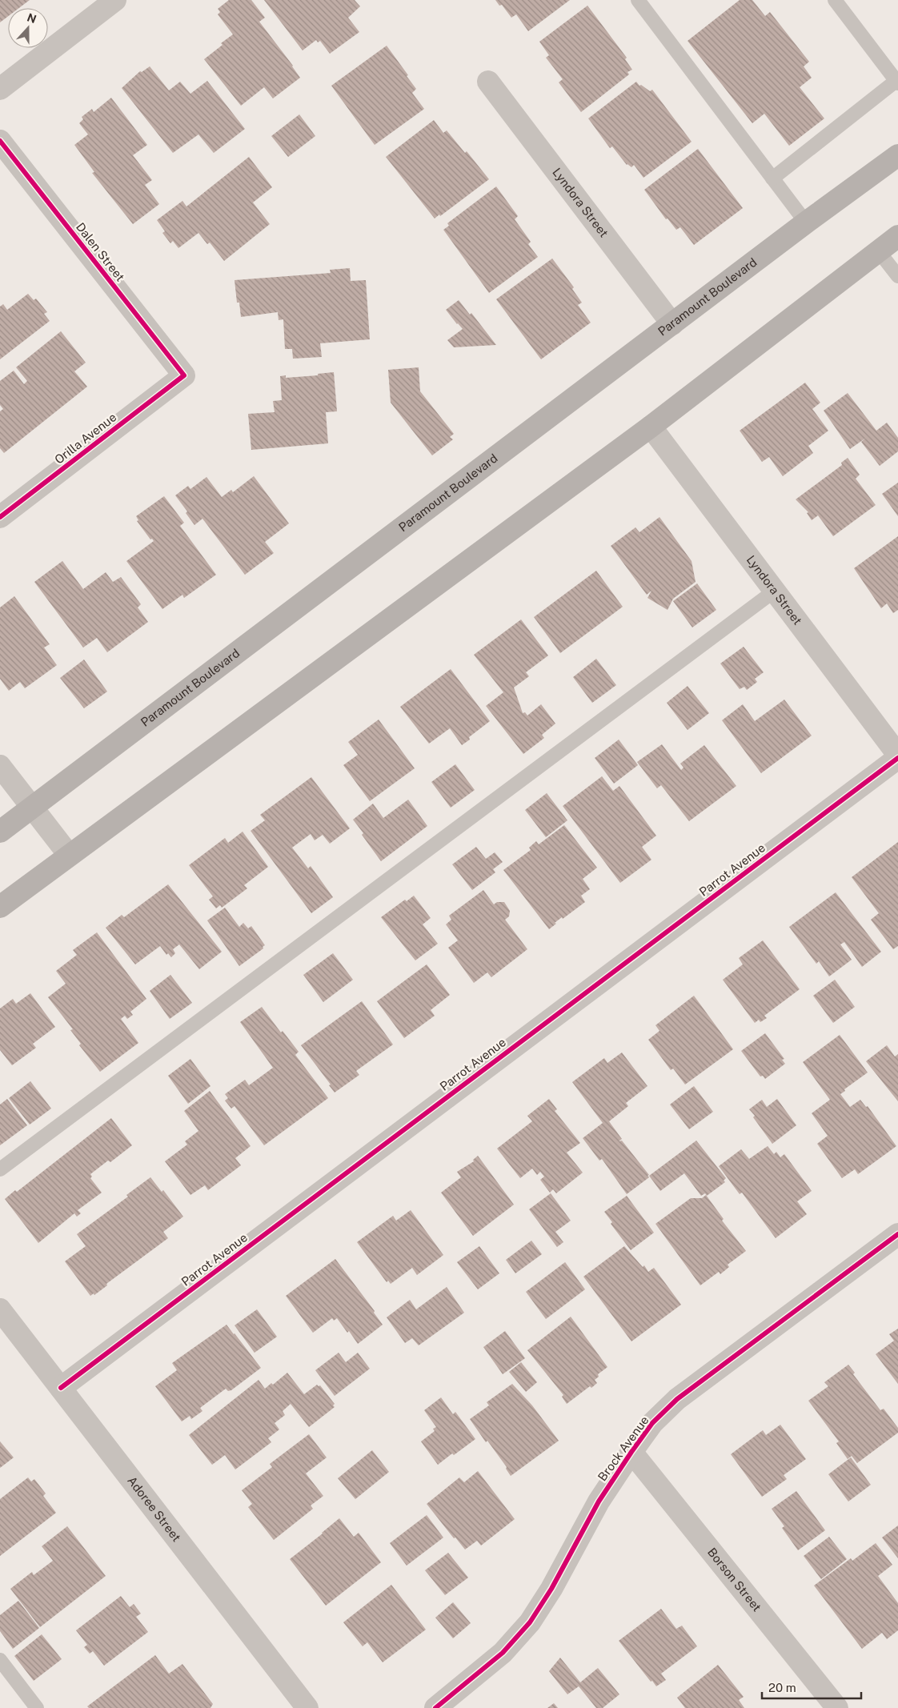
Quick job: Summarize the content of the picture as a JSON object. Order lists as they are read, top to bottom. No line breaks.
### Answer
{"streets":{"main road":["Paramount Boulevard"],"street":["Lyndora Street","Dalen Street","Orilla Avenue","Parrot Avenue","Brock Avenue","Adoree Street","Borson Street"]},"crossings":[["Lyndora Street","Paramount Boulevard"],["Dalen Street","Orilla Avenue"],["Parrot Avenue","Adoree Street"],["Brock Avenue","Borson Street"]],"scale_bar":"20 m","north":"top"}
